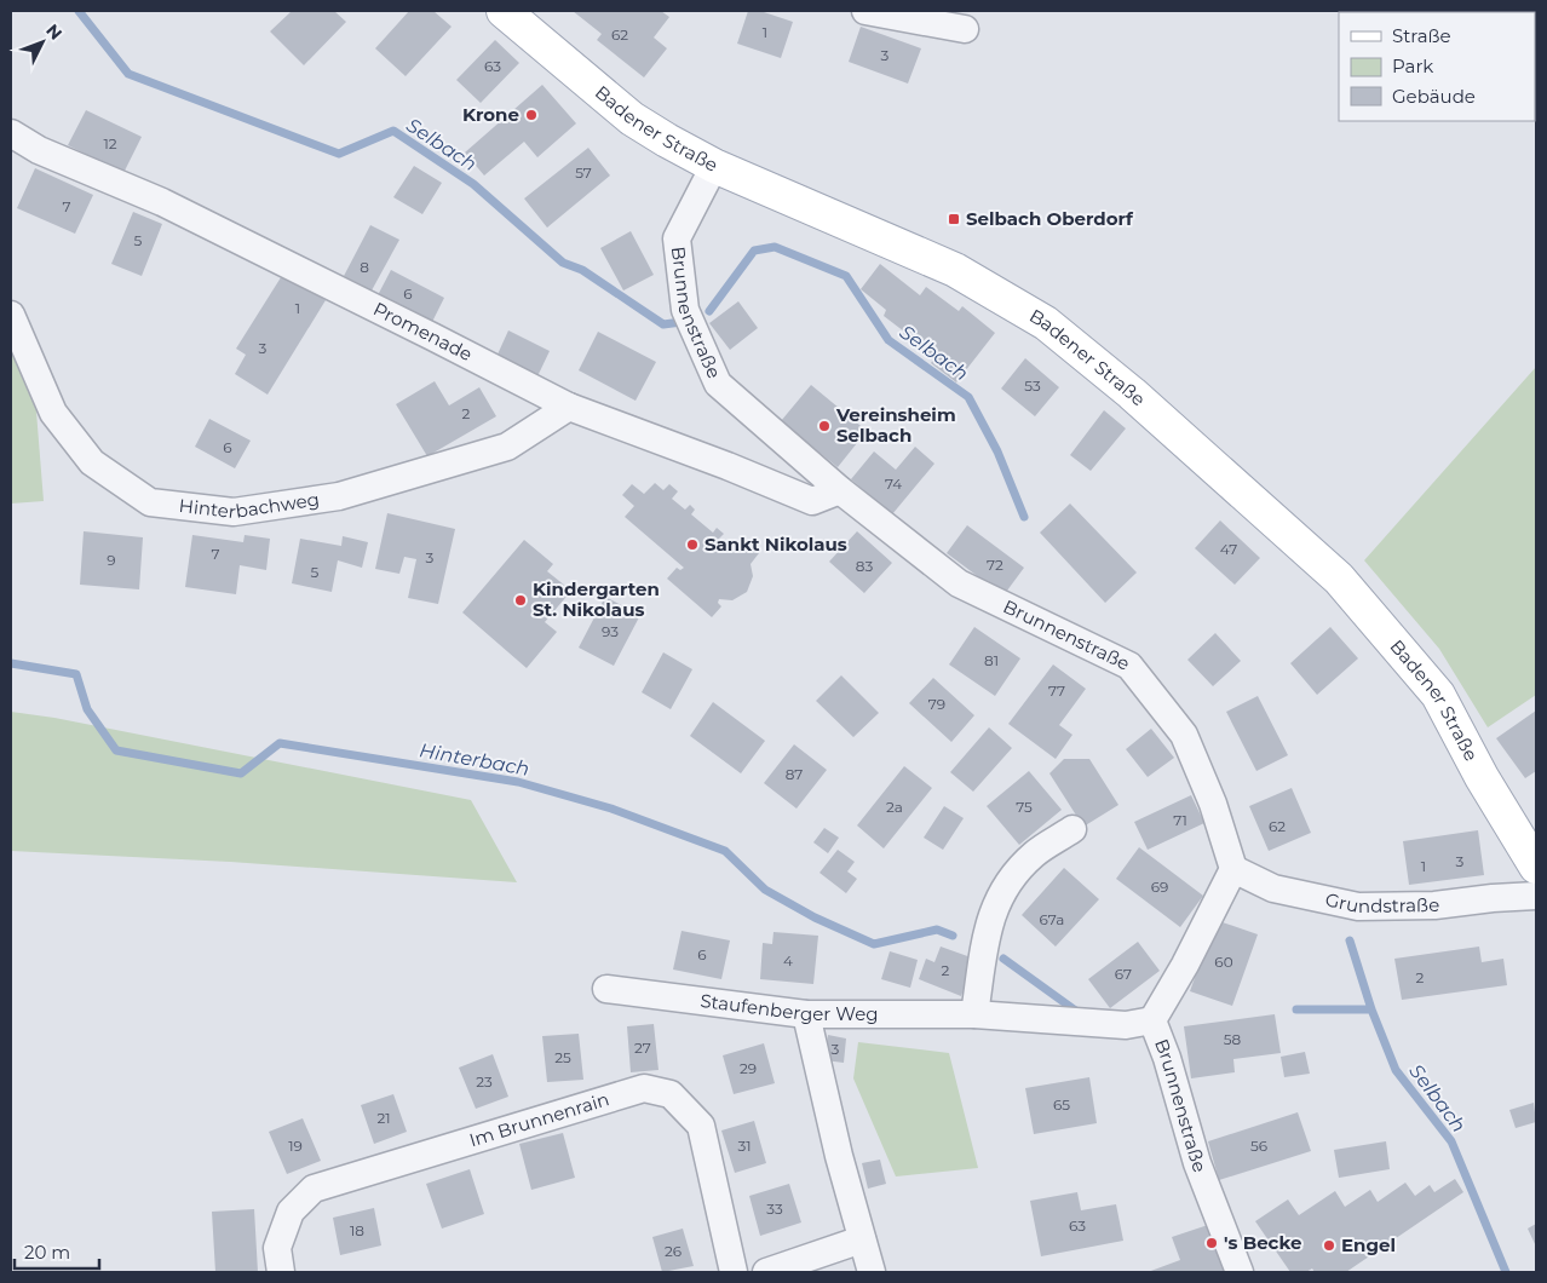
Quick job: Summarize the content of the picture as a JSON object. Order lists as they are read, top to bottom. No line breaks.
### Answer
{"streets":{"main road":["Badener Straße"],"street":["Brunnenstraße","Promenade","Hinterbachweg","Grundstraße","Staufenberger Weg","Im Brunnenrain"]},"crossings":[["Badener Straße","Brunnenstraße"],["Brunnenstraße","Promenade"],["Brunnenstraße","Grundstraße"],["Brunnenstraße","Staufenberger Weg"],["Promenade","Hinterbachweg"]],"water":["Selbach","Hinterbach"],"places":{"other":["Krone","Vereinsheim Selbach","Sankt Nikolaus","Kindergarten St. Nikolaus","'s Becke","Engel"],"transit":["Selbach Oberdorf"]},"house_numbers":["1","62","3","63","12","57","7","5","8","6","1","3","53","2","6","74","47","7","3","9","72","83","5","93","81","77","79","87","2a","75","71","62","3","1","69","67a","6","4","60","2","67","2","58","27","3","25","29","23","65","21","19","31","56","33","63","18","26"],"legend":["Straße","Park","Gebäude"],"scale_bar":"20 m","north":"top right"}
